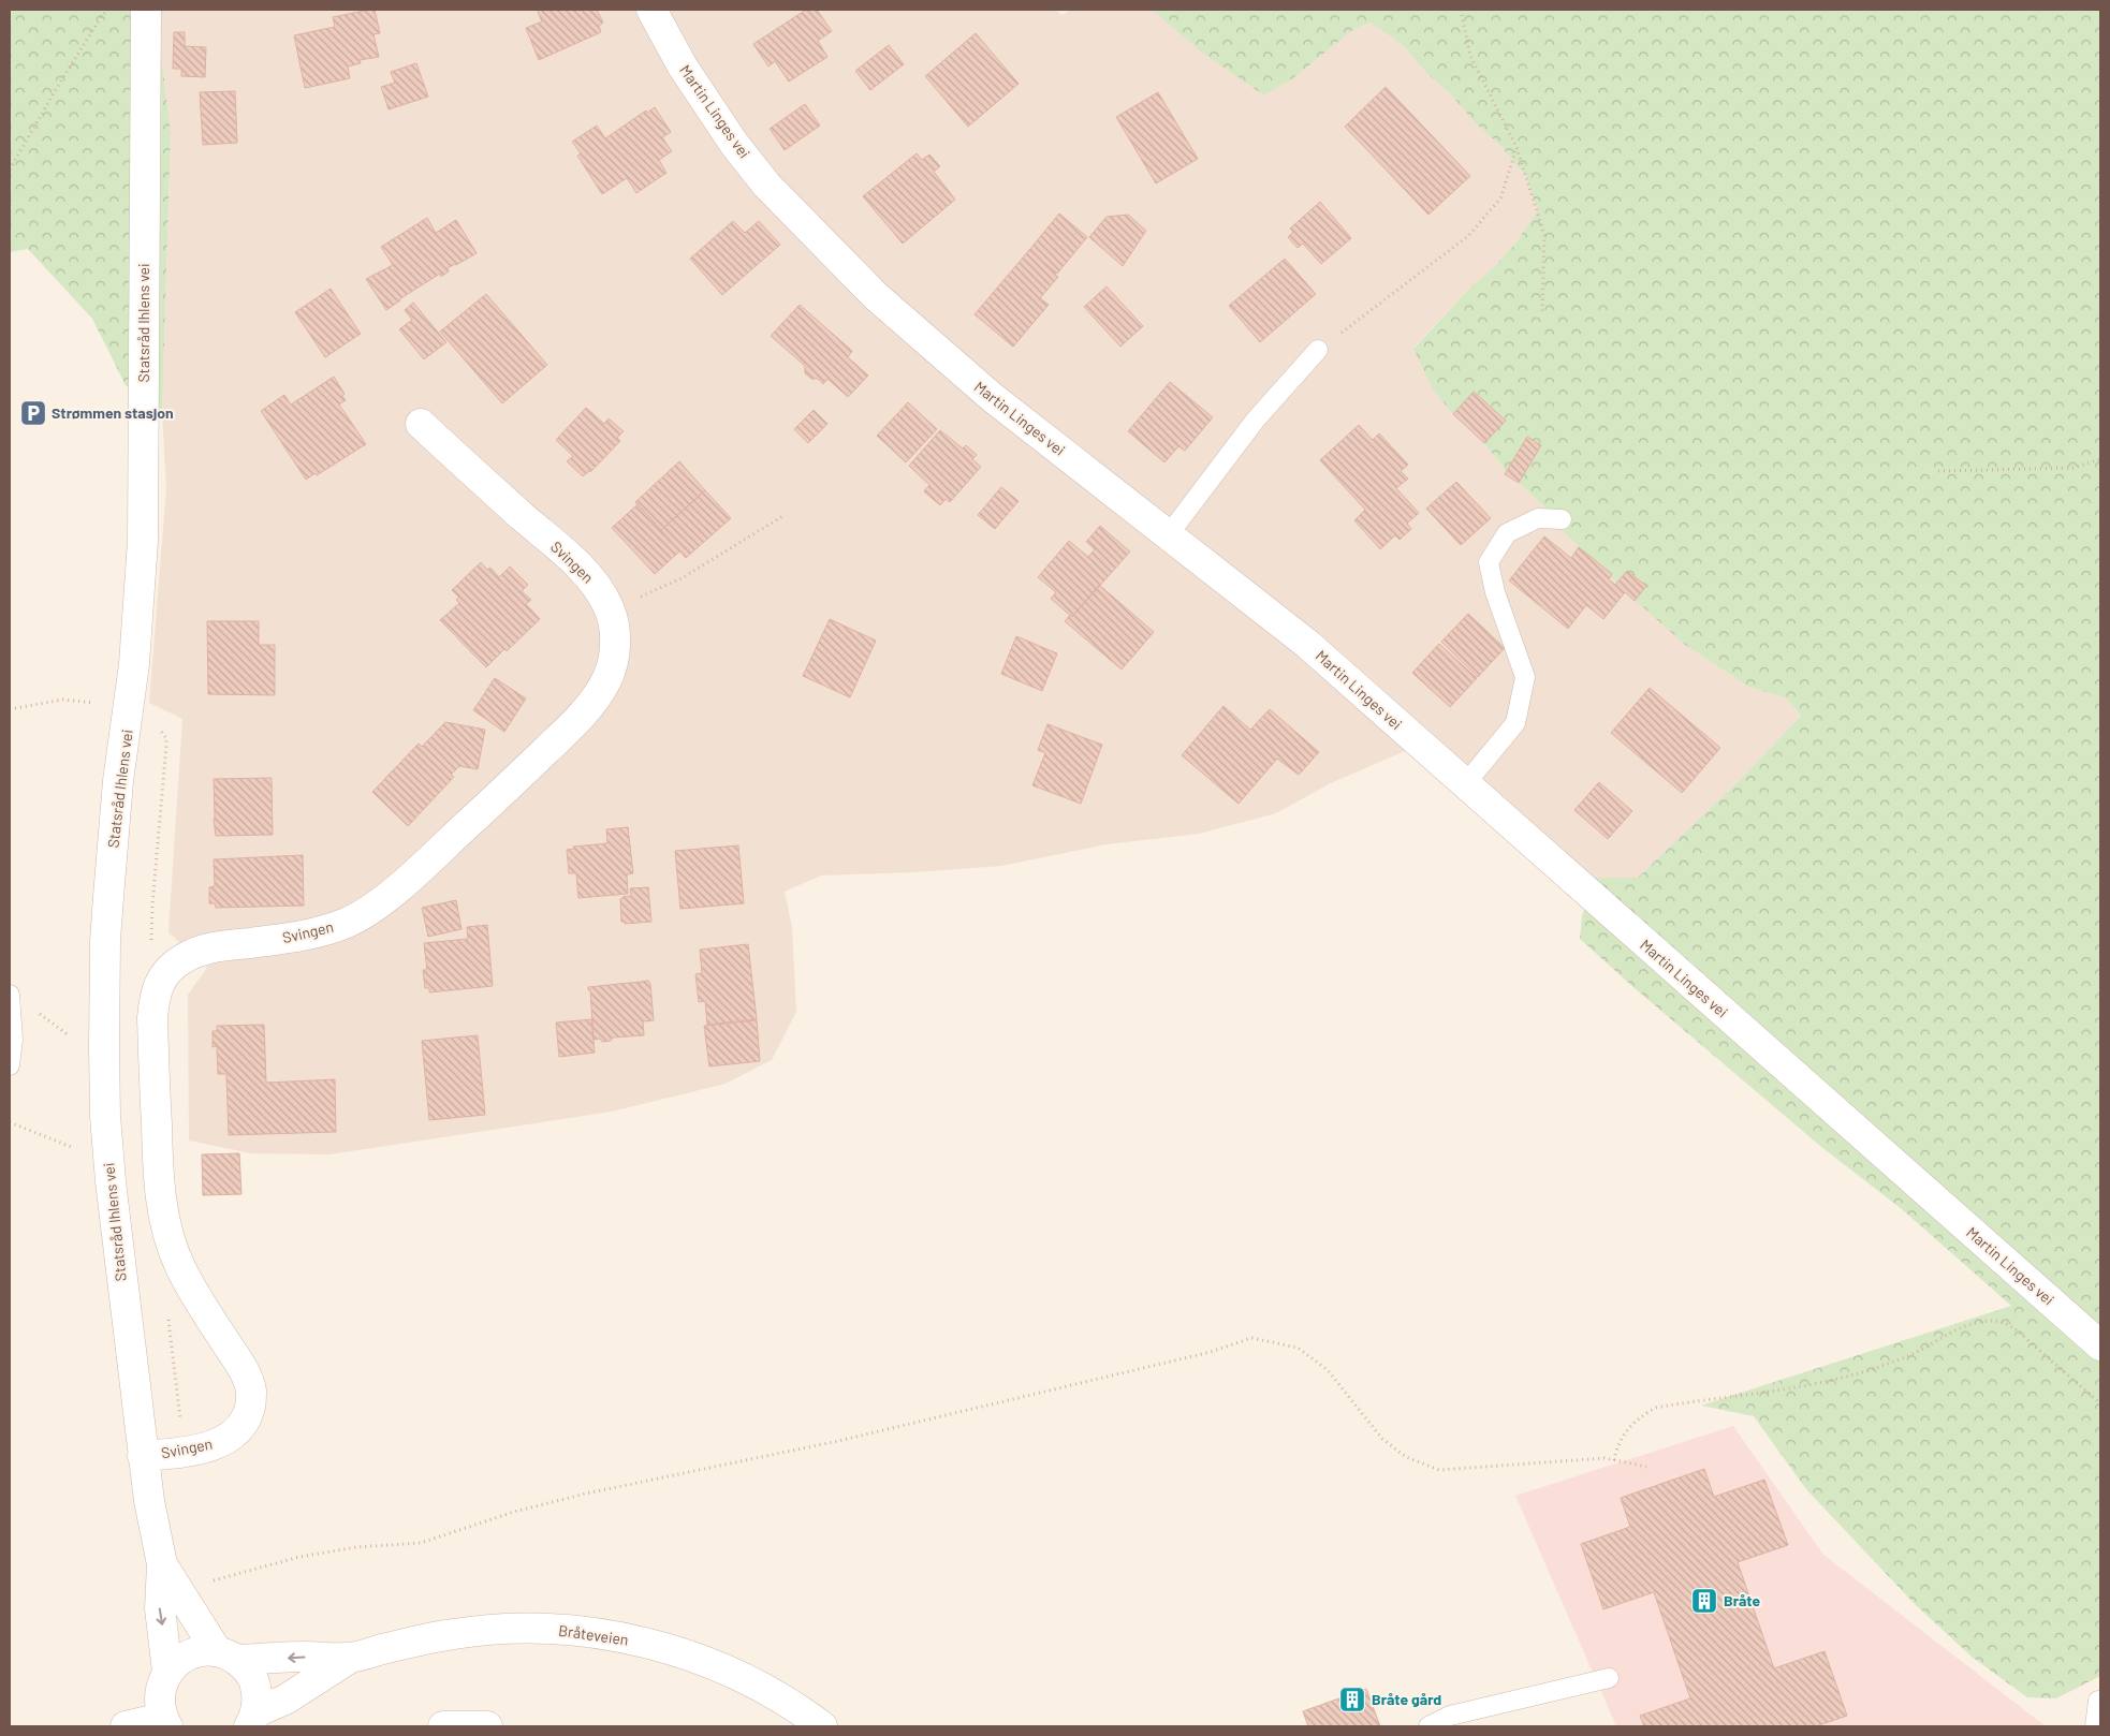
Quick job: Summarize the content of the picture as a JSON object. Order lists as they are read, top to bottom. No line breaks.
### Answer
{"streets":{"street":["Martin Linges vei","Statsråd Ihlens vei","Svingen","Bråteveien"]},"crossings":[["Statsråd Ihlens vei","Svingen"],["Statsråd Ihlens vei","Bråteveien"]],"places":{"parking":["Strømmen stasjon"],"building":["Bråte","Bråte gård"]}}
